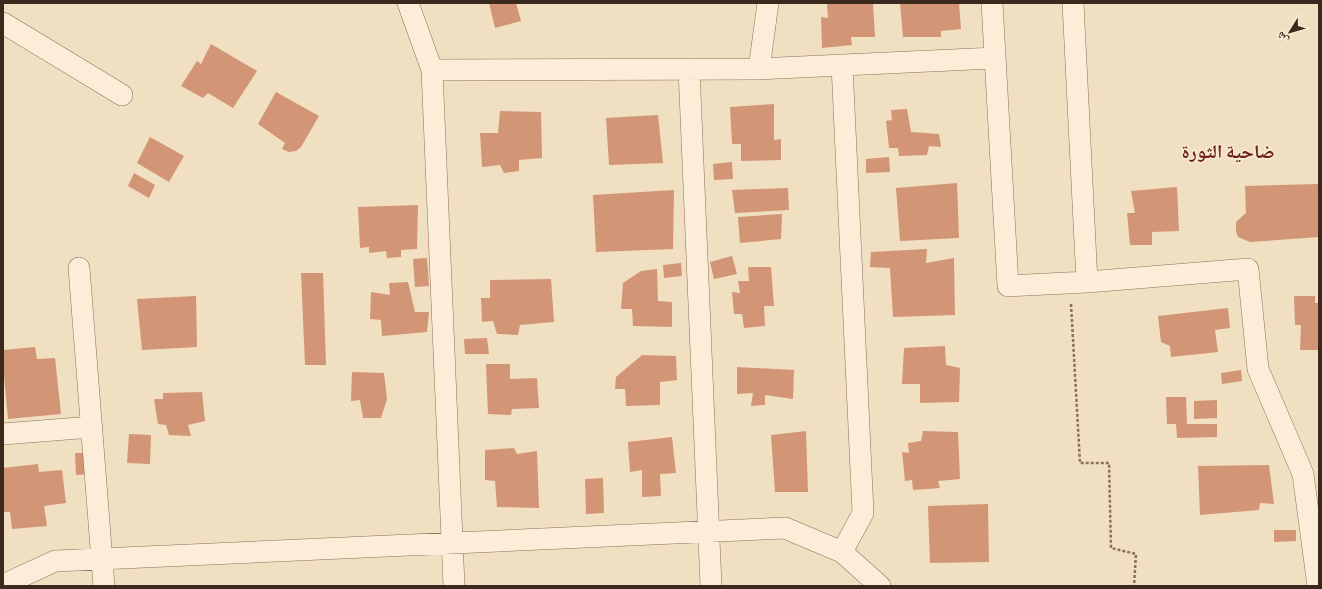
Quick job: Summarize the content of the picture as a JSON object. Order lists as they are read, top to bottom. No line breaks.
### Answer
{"districts":["ضاحية الثورة"],"north":"bottom left"}
